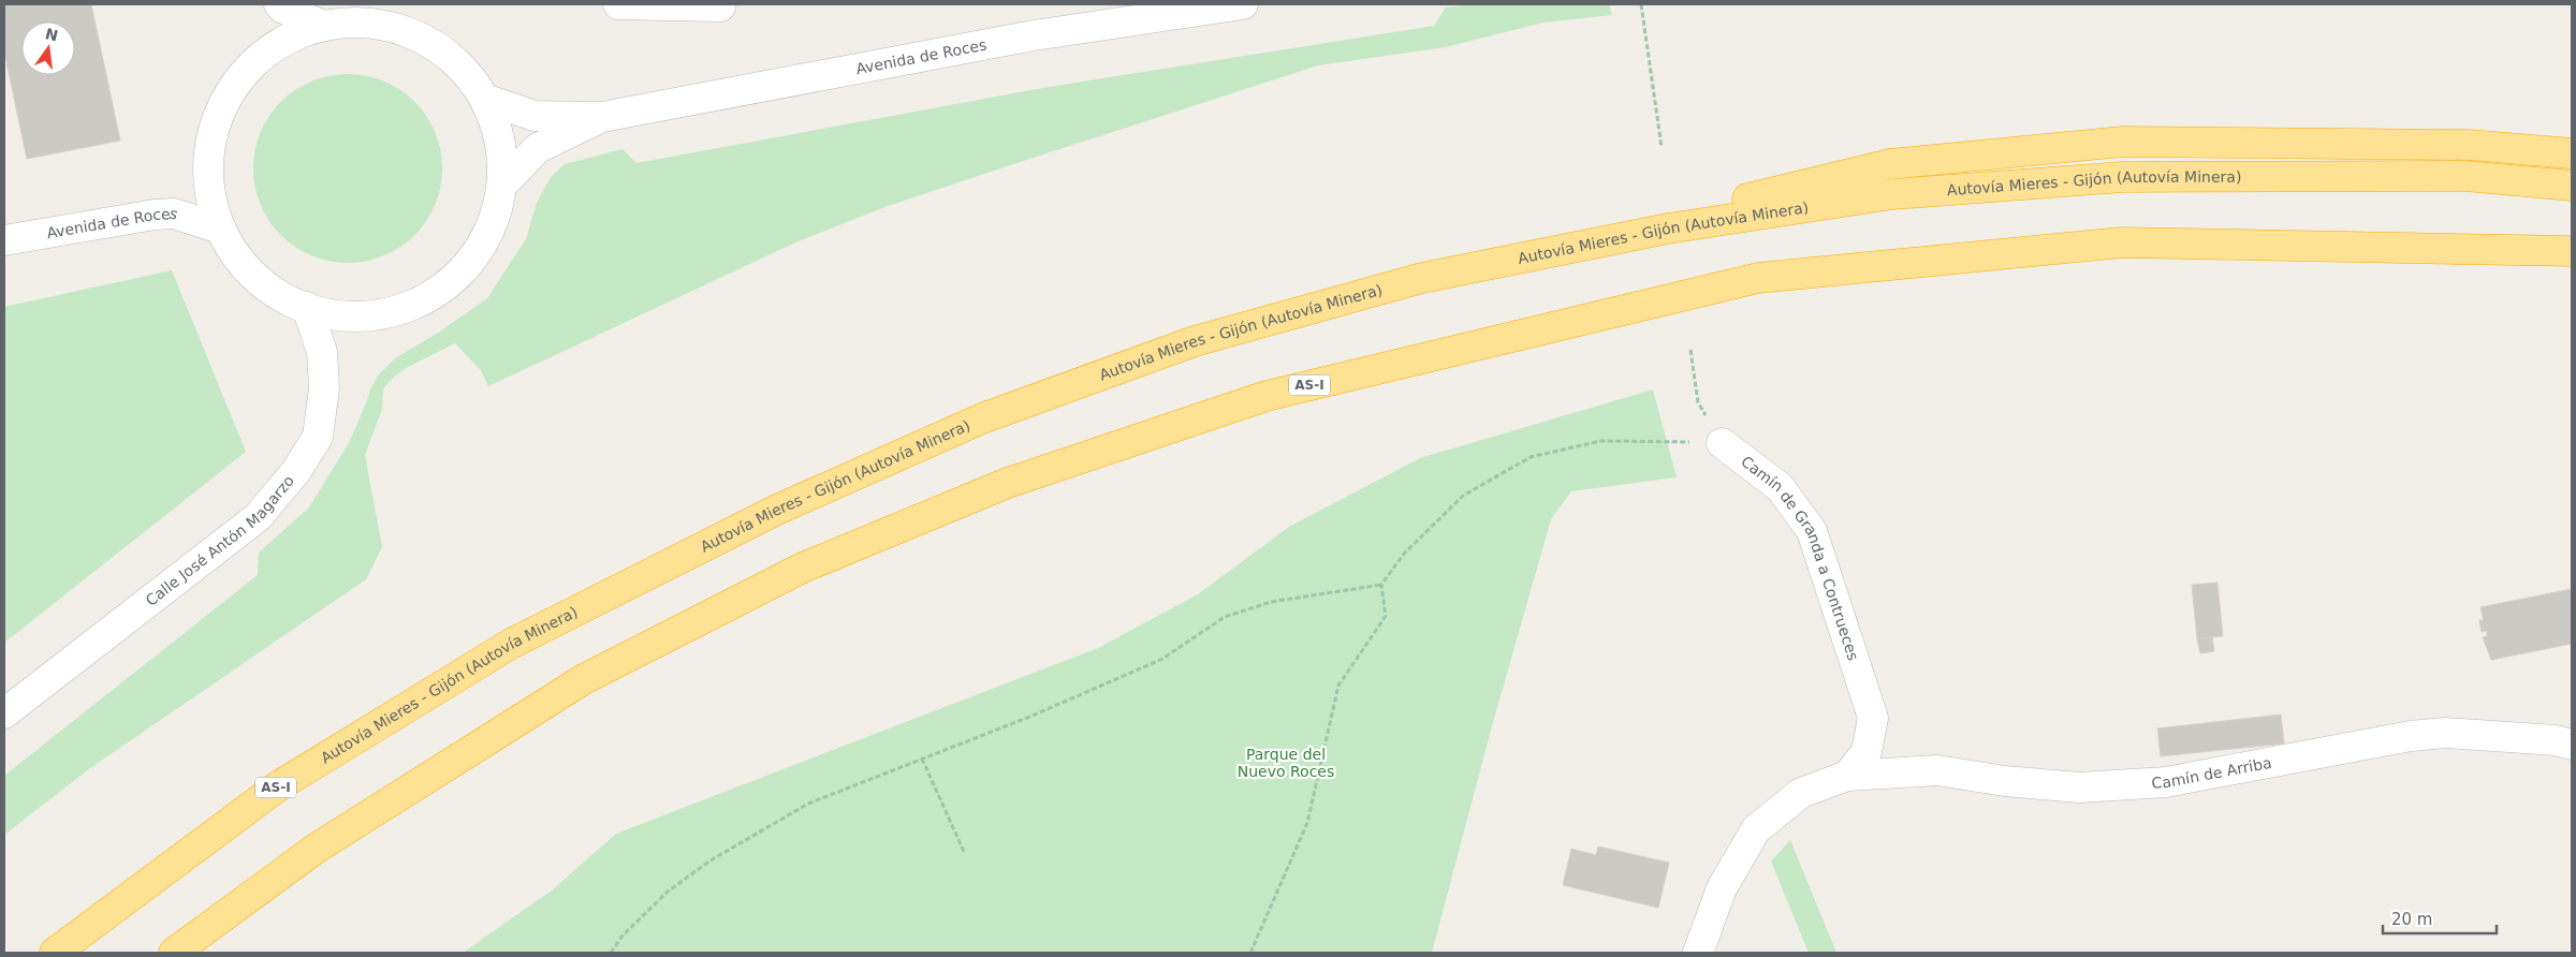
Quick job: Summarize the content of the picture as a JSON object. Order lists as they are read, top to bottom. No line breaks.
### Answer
{"streets":{"highway":["Autovía Mieres - Gijón (Autovía Minera)","AS-I"],"street":["Avenida de Roces","Calle José Antón Magarzo","Camín de Granda a Contrueces","Camín de Arriba"]},"crossings":[["Camín de Granda a Contrueces","Camín de Arriba"]],"parks":["Parque del Nuevo Roces"],"scale_bar":"20 m","north":"top"}
